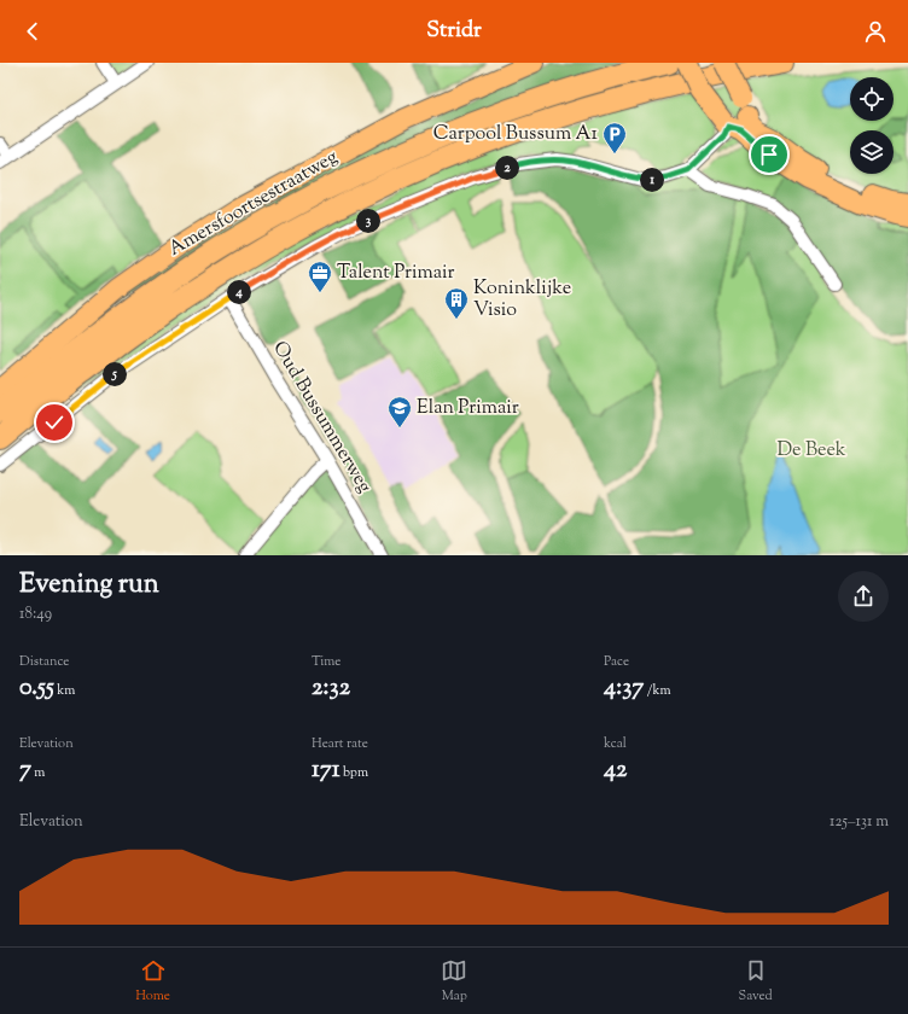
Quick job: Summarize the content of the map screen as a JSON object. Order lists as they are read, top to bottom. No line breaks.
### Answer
{"streets":{"main road":["Amersfoortsestraatweg"],"street":["Oud Bussummerweg"]},"parks":["De Beek"],"places":{"parking":["Carpool Bussum A1"],"office":["Talent Primair"],"building":["Koninklijke Visio"],"school or university":["Elan Primair"]},"page":{"header":"Stridr","pins":["2","1","3","4","5"],"heading":["Evening run","18:49"],"stats":[["Distance","0.55 km"],["Time","2:32"],["Pace","4:37 /km"],["Elevation","7 m"],["Heart rate","171 bpm"],["kcal","42"]],"chart":["Elevation","125–131 m"],"tabs":["Home","Map","Saved"]}}
